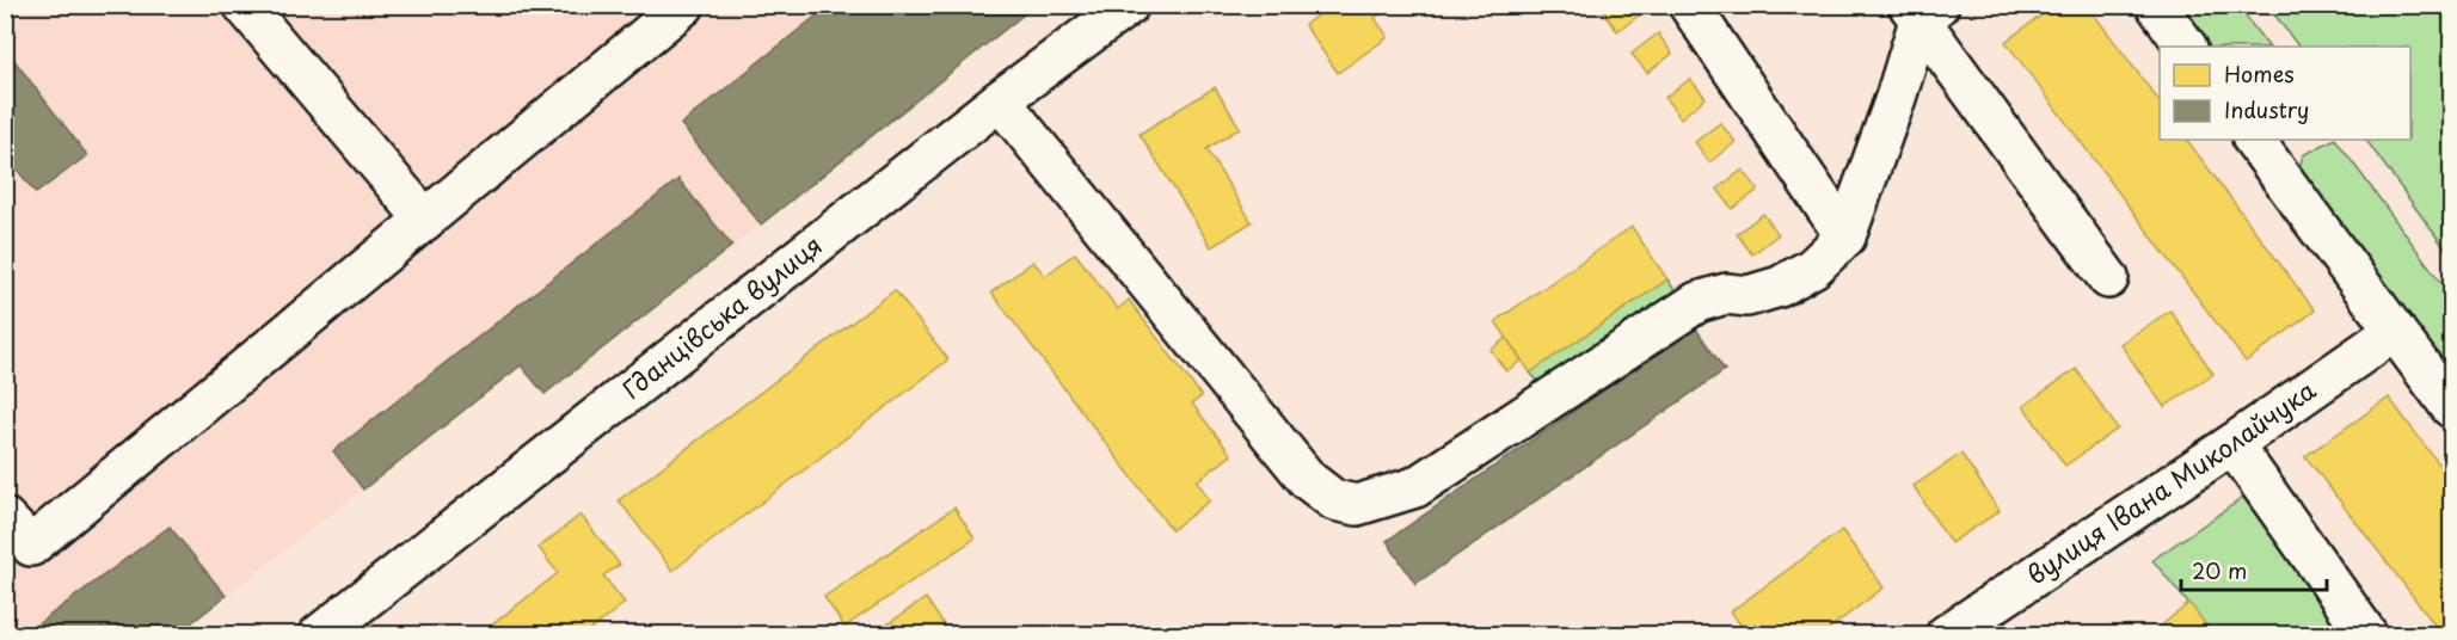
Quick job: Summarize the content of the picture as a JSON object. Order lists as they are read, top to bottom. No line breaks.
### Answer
{"streets":{"street":["Гданцівська вулиця","вулиця Івана Миколайчука"]},"legend":["Homes","Industry"],"scale_bar":"20 m"}
